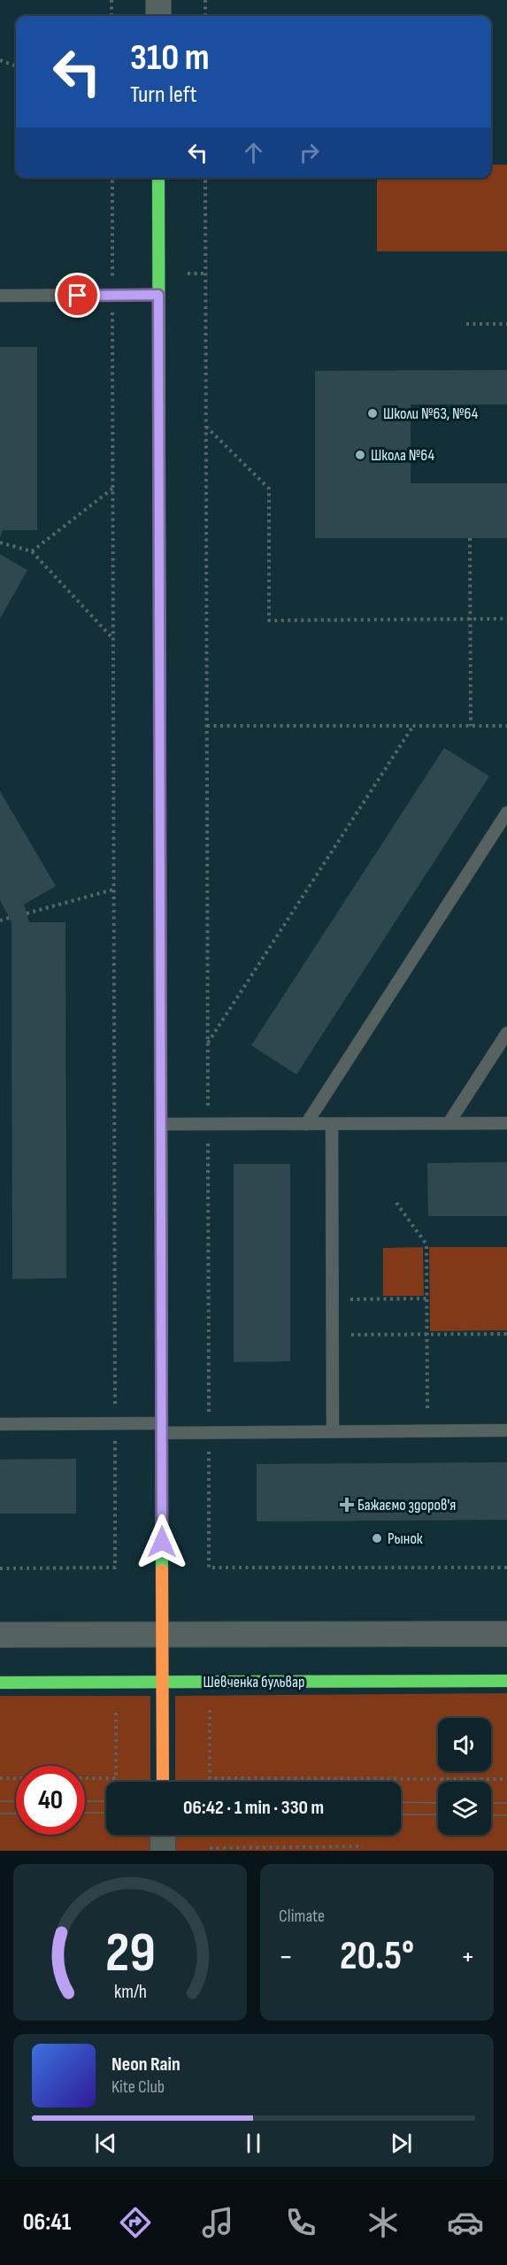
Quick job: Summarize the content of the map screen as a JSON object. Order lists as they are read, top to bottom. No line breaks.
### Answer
{"streets":{"street":["Шевченка бульвар"]},"places":{"other":["Школи №63, №64","Школа №64","Рынок"],"health":["Бажаємо здоров'я"]},"page":{"turn":["310 m","Turn left"],"limit":"40","trip":"06:42 · 1 min · 330 m","tile":"Climate","heat":["−","20.5°","+"],"song":["Neon Rain","Kite Club"],"tabs":"06:41","gauge":["29","km/h"]}}
